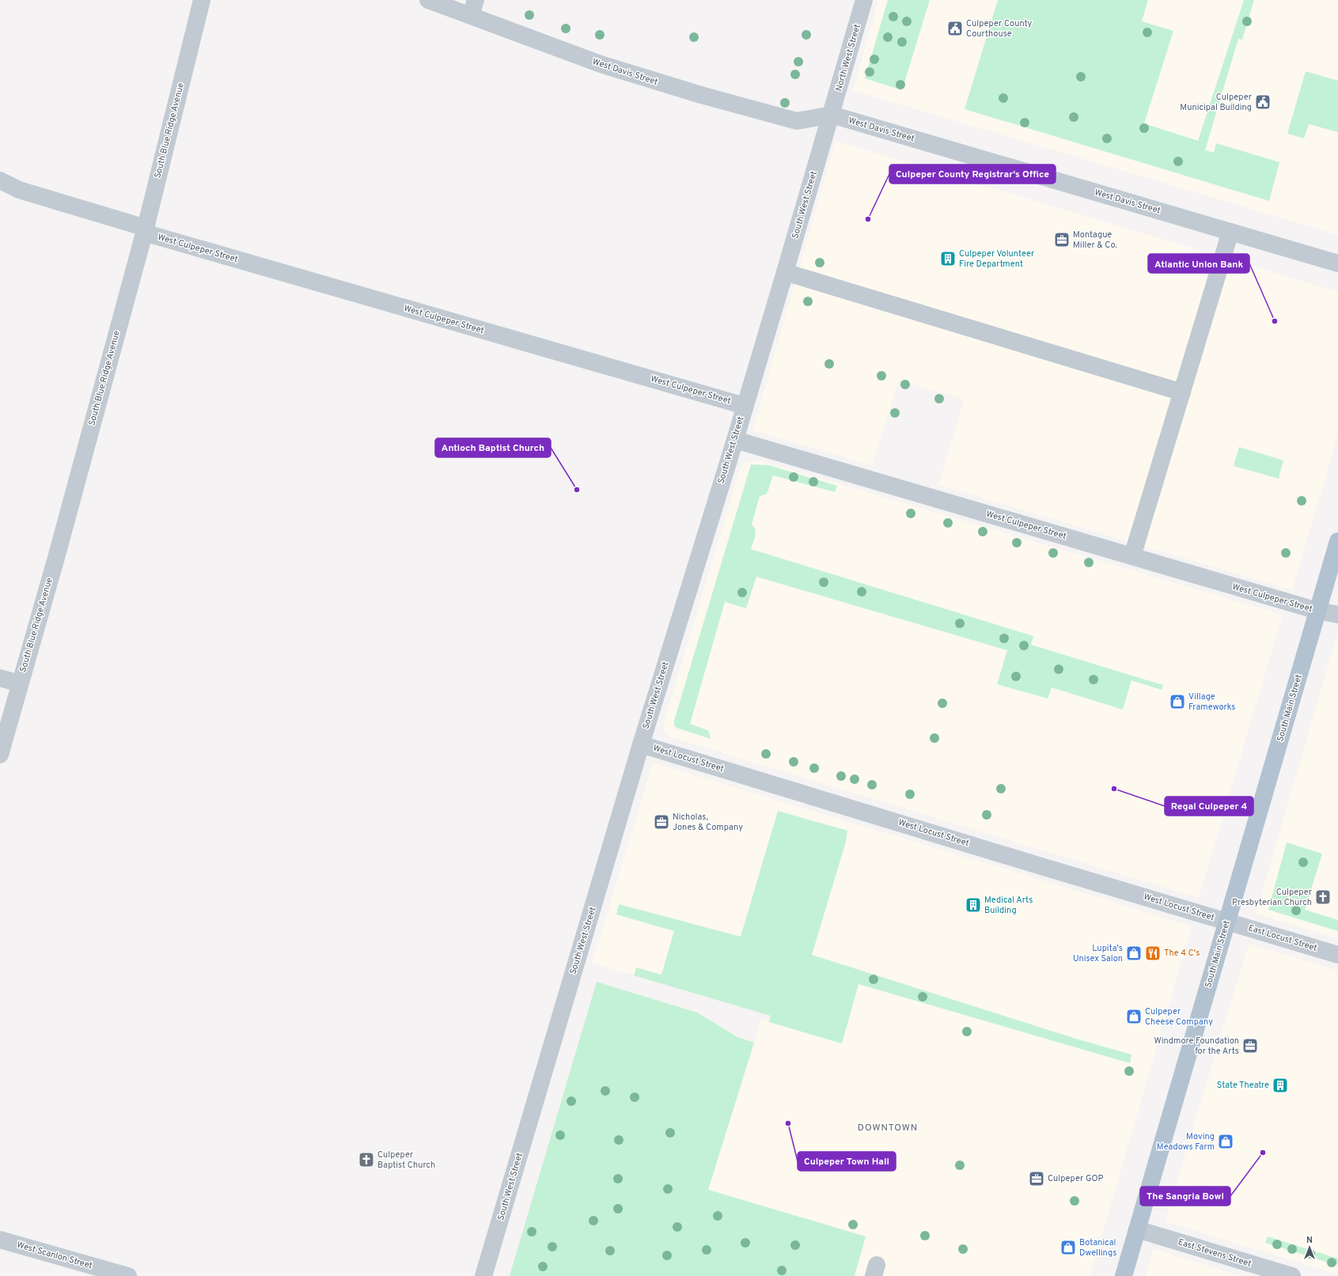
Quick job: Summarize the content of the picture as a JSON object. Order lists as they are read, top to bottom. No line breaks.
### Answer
{"streets":{"main road":["South Main Street"],"street":["North West Street","West Davis Street","South Blue Ridge Avenue","South West Street","West Culpeper Street","West Locust Street","East Locust Street","East Stevens Street","West Scanlon Street"]},"crossings":[["North West Street","West Davis Street"],["North West Street","South West Street"],["West Davis Street","South West Street"],["South Blue Ridge Avenue","West Culpeper Street"],["South West Street","West Culpeper Street"],["South West Street","West Locust Street"],["West Culpeper Street","South Main Street"],["South Main Street","West Locust Street"],["South Main Street","East Locust Street"],["South Main Street","East Stevens Street"],["West Locust Street","East Locust Street"]],"districts":["DOWNTOWN"],"places":{"public building":["Culpeper County Courthouse","Culpeper Municipal Building"],"other":["Culpeper County Registrar's Office","Atlantic Union Bank","Antioch Baptist Church","Regal Culpeper 4","Culpeper Town Hall","The Sangria Bowl"],"office":["Montague Miller & Co.","Nicholas, Jones & Company","Windmore Foundation for the Arts","Culpeper GOP"],"building":["Culpeper Volunteer Fire Department","Medical Arts Building","State Theatre"],"shop":["Village Frameworks","Lupita's Unisex Salon","Culpeper Cheese Company","Moving Meadows Farm","Botanical Dwellings"],"church":["Culpeper Presbyterian Church","Culpeper Baptist Church"],"restaurant":["The 4 C's"]},"north":"top"}
